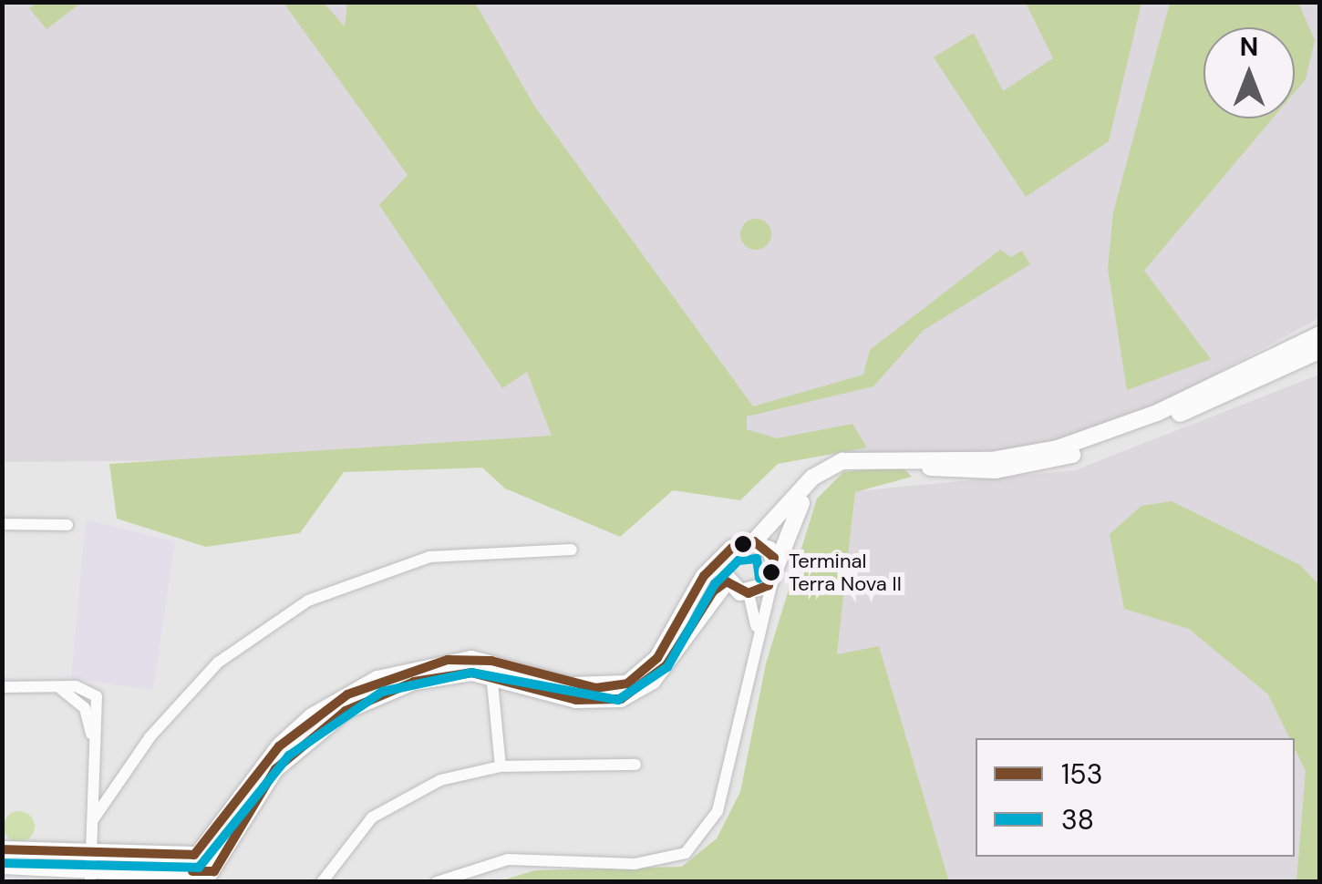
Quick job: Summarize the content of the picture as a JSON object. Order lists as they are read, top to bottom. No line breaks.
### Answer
{"places":["Terminal Terra Nova II"],"lines":["transit line 153","transit line 38"],"legend":["153","38"],"north":"top"}
